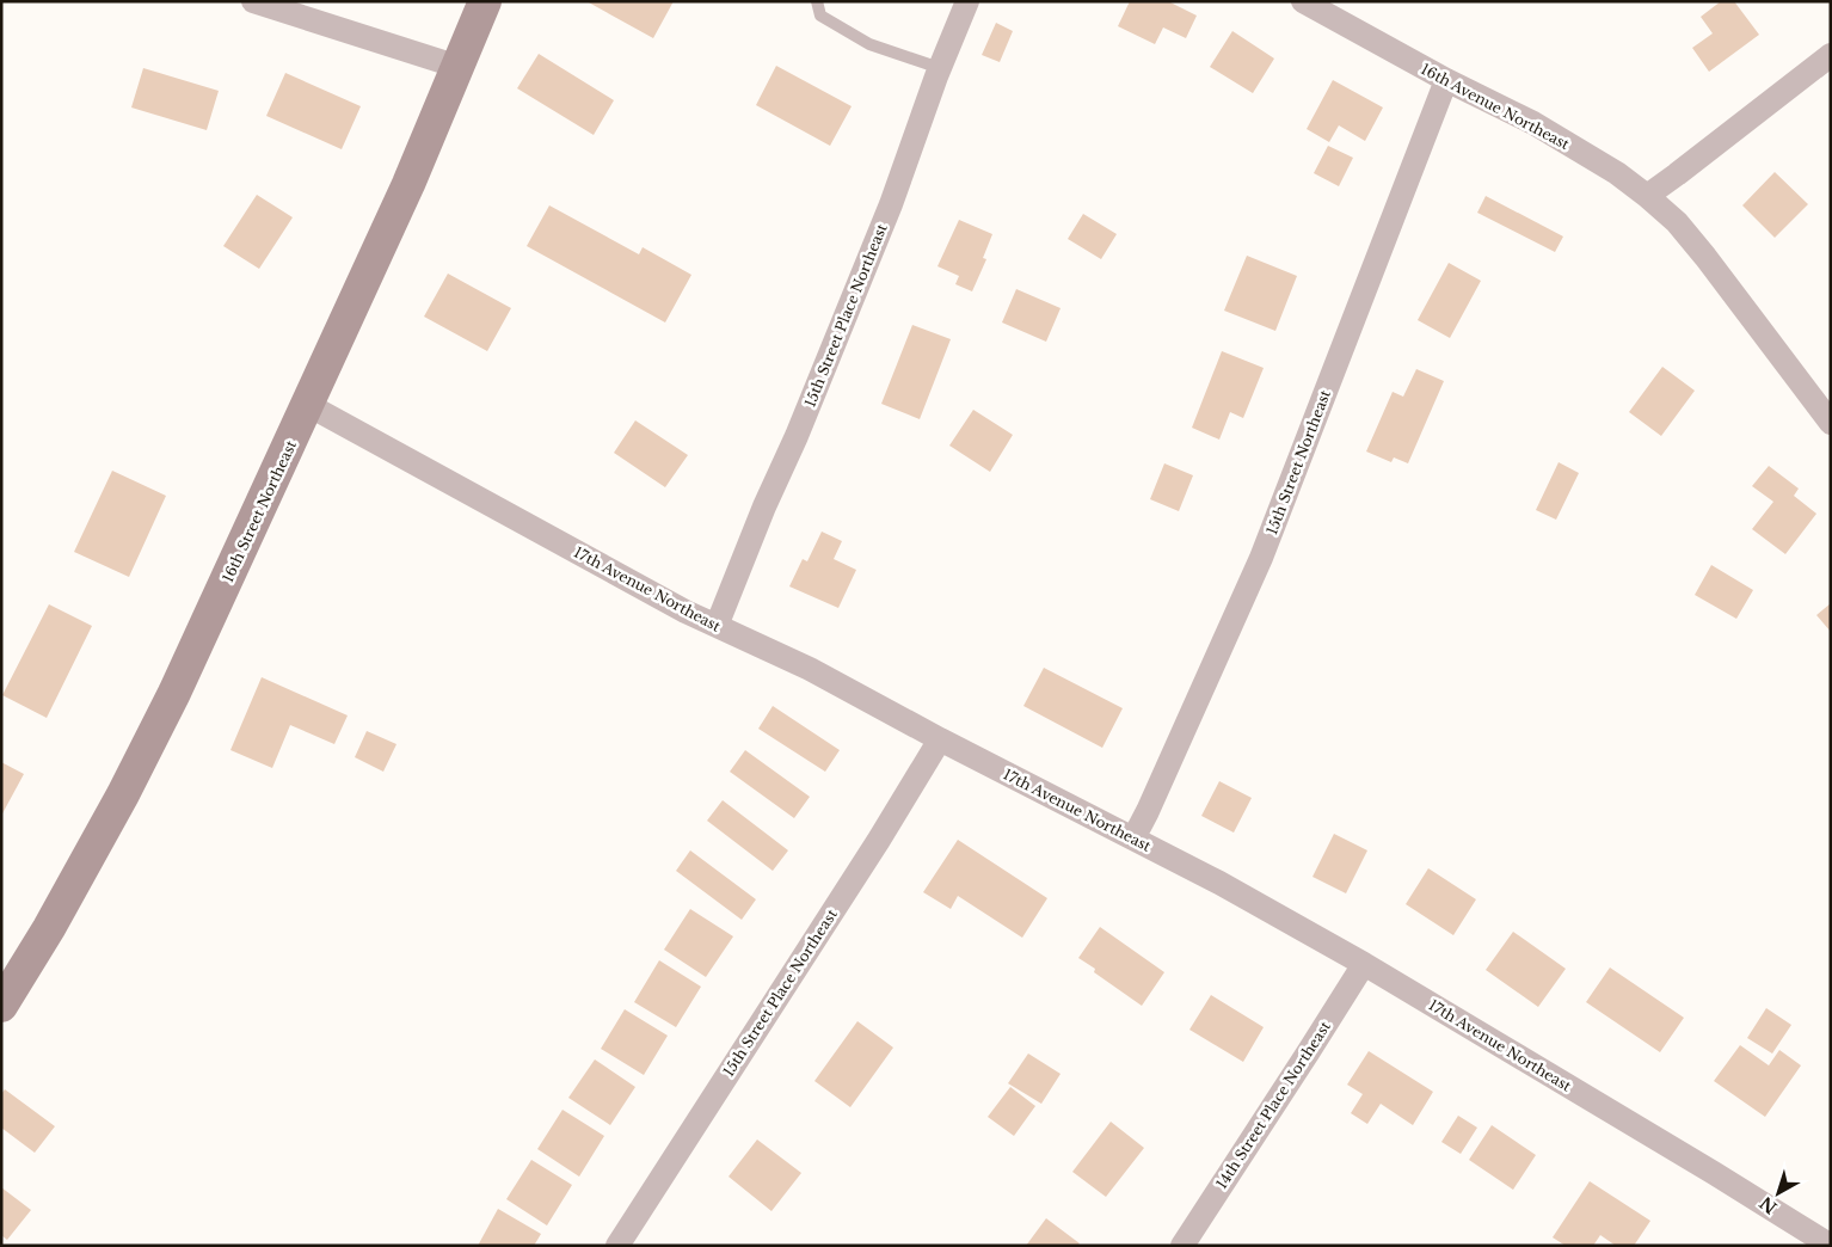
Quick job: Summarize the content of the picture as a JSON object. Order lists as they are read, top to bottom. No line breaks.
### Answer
{"streets":{"main road":["16th Street Northeast"],"street":["16th Avenue Northeast","15th Street Place Northeast","15th Street Northeast","17th Avenue Northeast","14th Street Place Northeast"]},"crossings":[["16th Avenue Northeast","15th Street Northeast"],["15th Street Place Northeast","17th Avenue Northeast"],["15th Street Northeast","17th Avenue Northeast"],["16th Street Northeast","17th Avenue Northeast"],["17th Avenue Northeast","14th Street Place Northeast"]],"north":"bottom left"}
